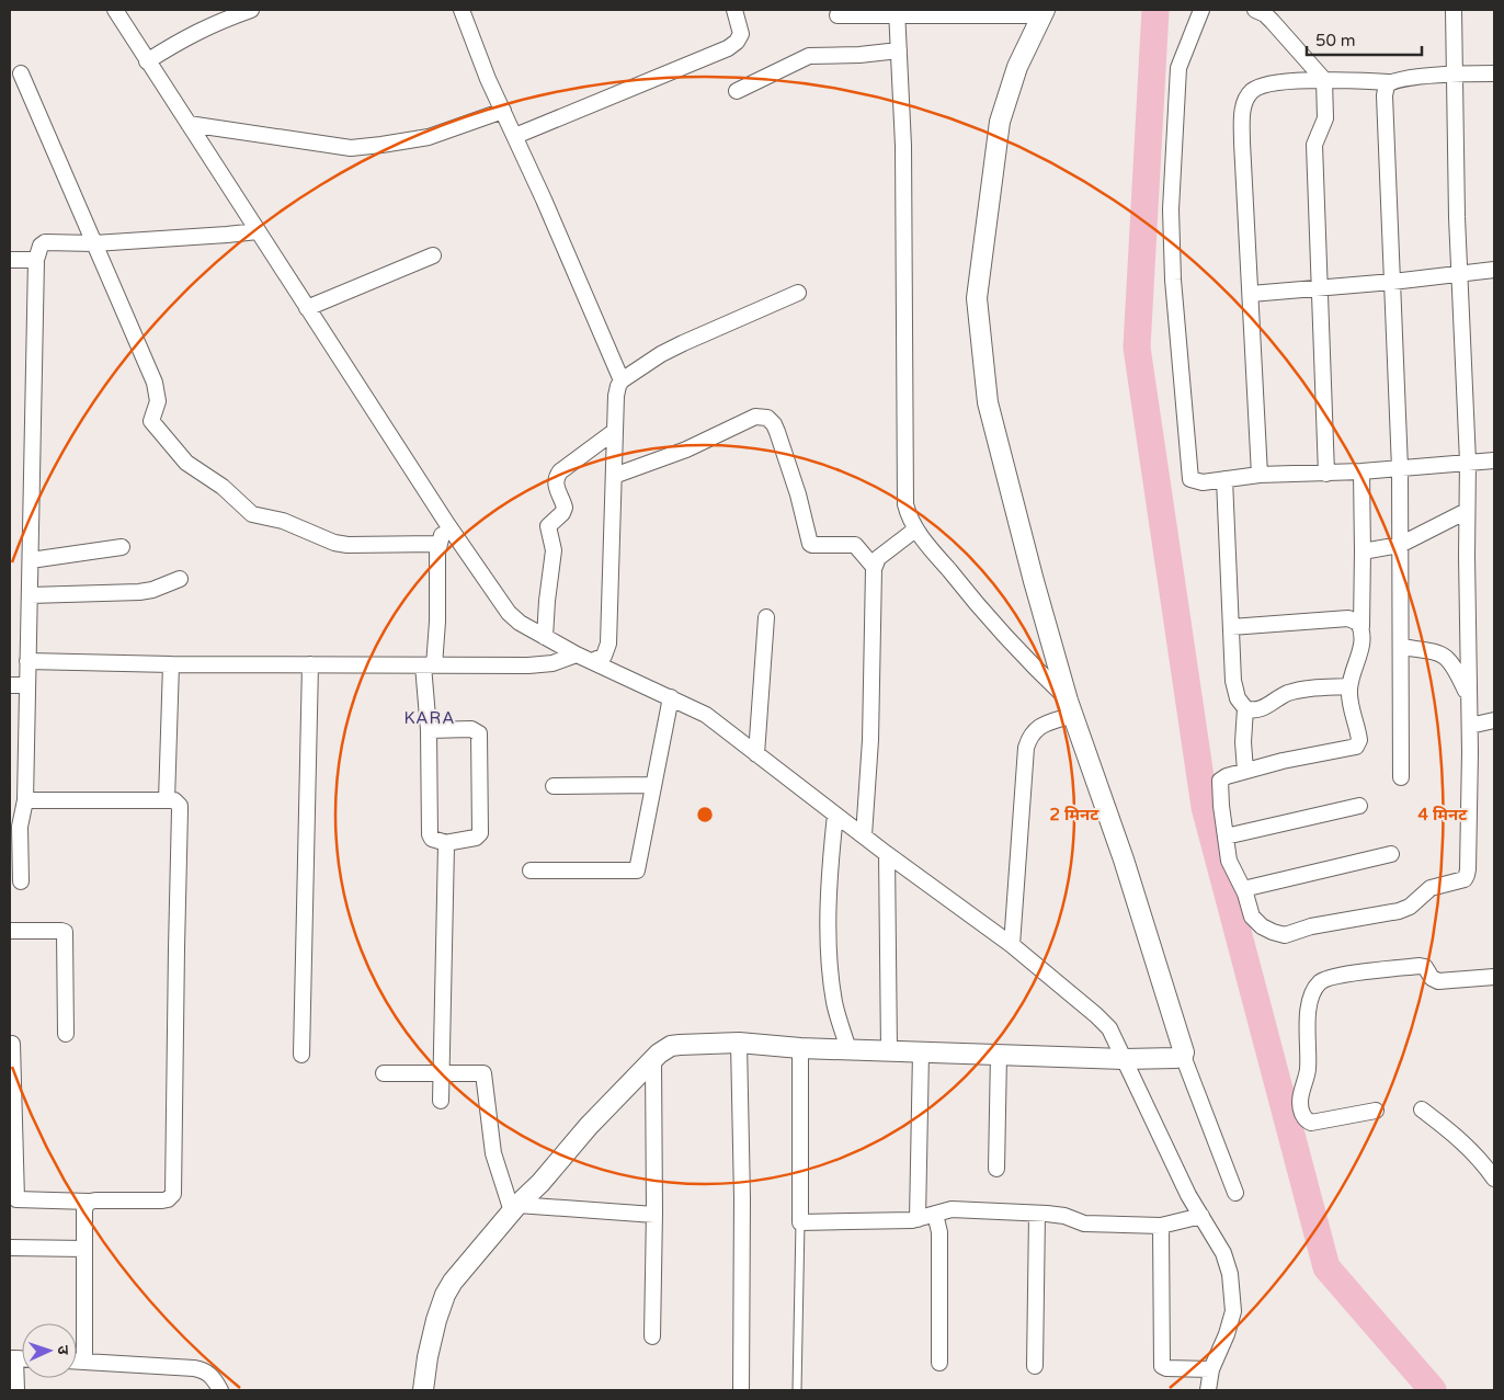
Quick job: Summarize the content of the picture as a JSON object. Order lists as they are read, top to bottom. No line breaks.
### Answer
{"districts":["KARA"],"scale_bar":"50 m","north":"right","rings":["2 मिनट","4 मिनट"]}
